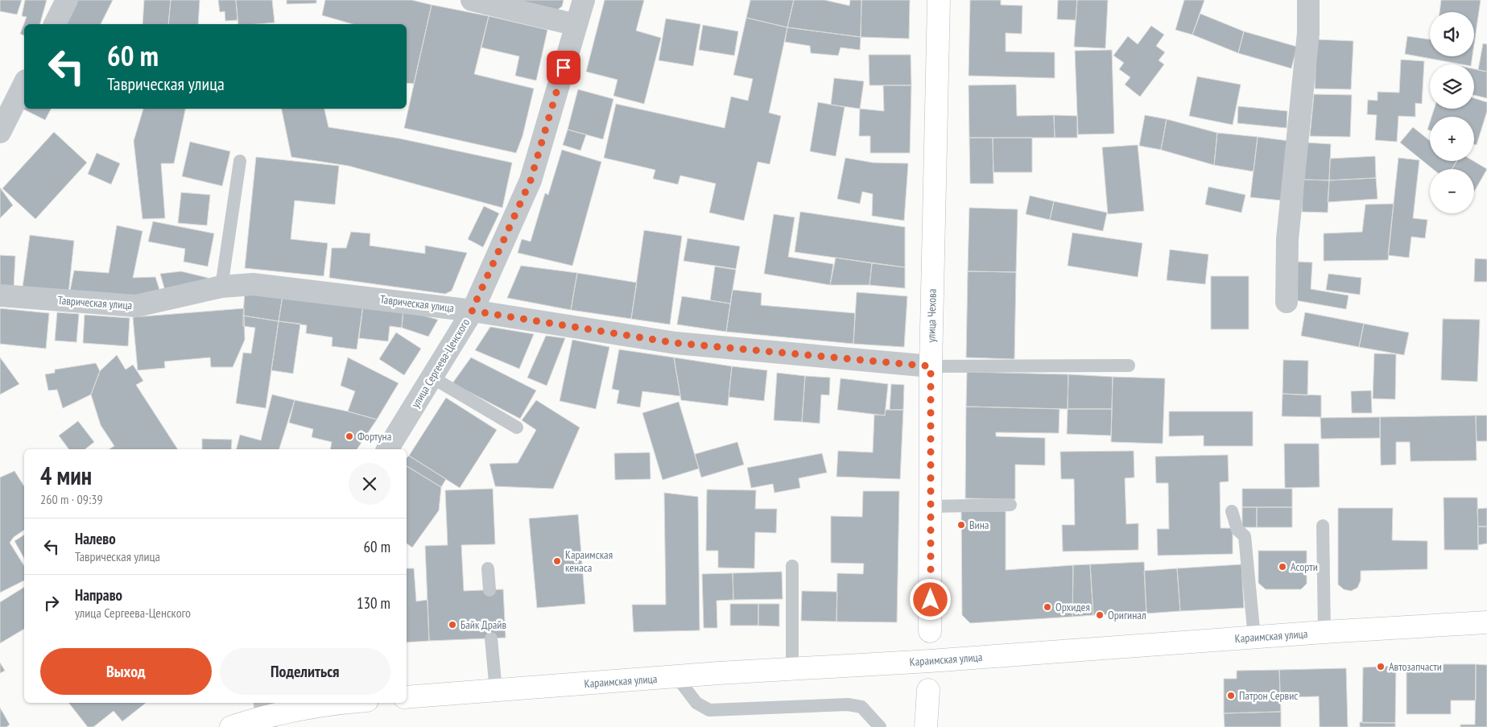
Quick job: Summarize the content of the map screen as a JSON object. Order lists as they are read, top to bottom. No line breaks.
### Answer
{"streets":{"main road":["улица Чехова","Караимская улица"],"street":["Таврическая улица","улица Сергеева-Ценского"]},"crossings":[["Таврическая улица","улица Чехова"],["Таврическая улица","улица Сергеева-Ценского"]],"places":["Фортуна","Вина","Караимская кенаса","Асорти","Орхидея","Оригинал","Байк Драйв","Автозапчасти","Патрон Сервис"],"page":{"map_buttons":["+","−"],"turn":["60 m","Таврическая улица"],"heading":["4 мин","260 m · 09:39"],"list":[{"name":"Налево","note":"Таврическая улица","value":"60 m"},{"name":"Направо","note":"улица Сергеева-Ценского","value":"130 m"}],"buttons":["Выход","Поделиться"]}}
